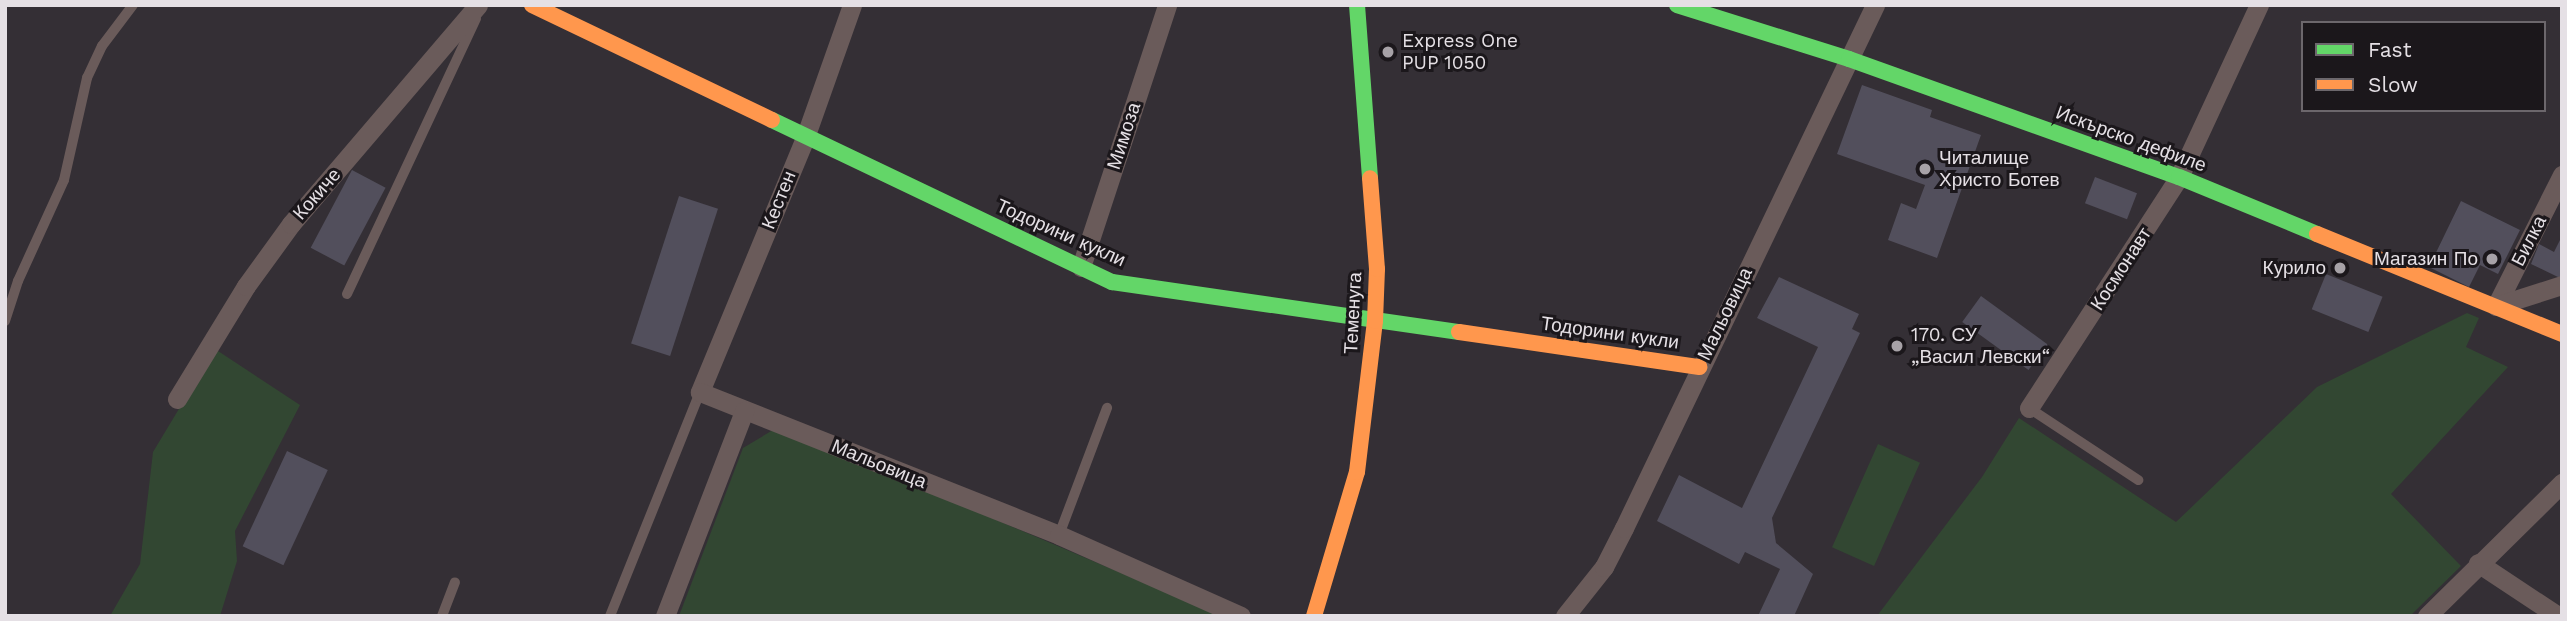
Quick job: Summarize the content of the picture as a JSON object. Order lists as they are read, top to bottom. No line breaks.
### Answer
{"streets":{"street":["Мимоза","Искърско дефиле","Кокиче","Кестен","Тодорини кукли","Билка","Космонавт","Теменуга","Мальовица"]},"crossings":[["Мимоза","Тодорини кукли"],["Искърско дефиле","Билка"],["Искърско дефиле","Космонавт"],["Искърско дефиле","Мальовица"],["Кестен","Тодорини кукли"],["Кестен","Мальовица"],["Тодорини кукли","Теменуга"],["Тодорини кукли","Мальовица"]],"places":["Express One PUP 1050","Читалище Христо Ботев","Магазин По","Курило","170. СУ „Васил Левски“"],"legend":["Fast","Slow"]}
